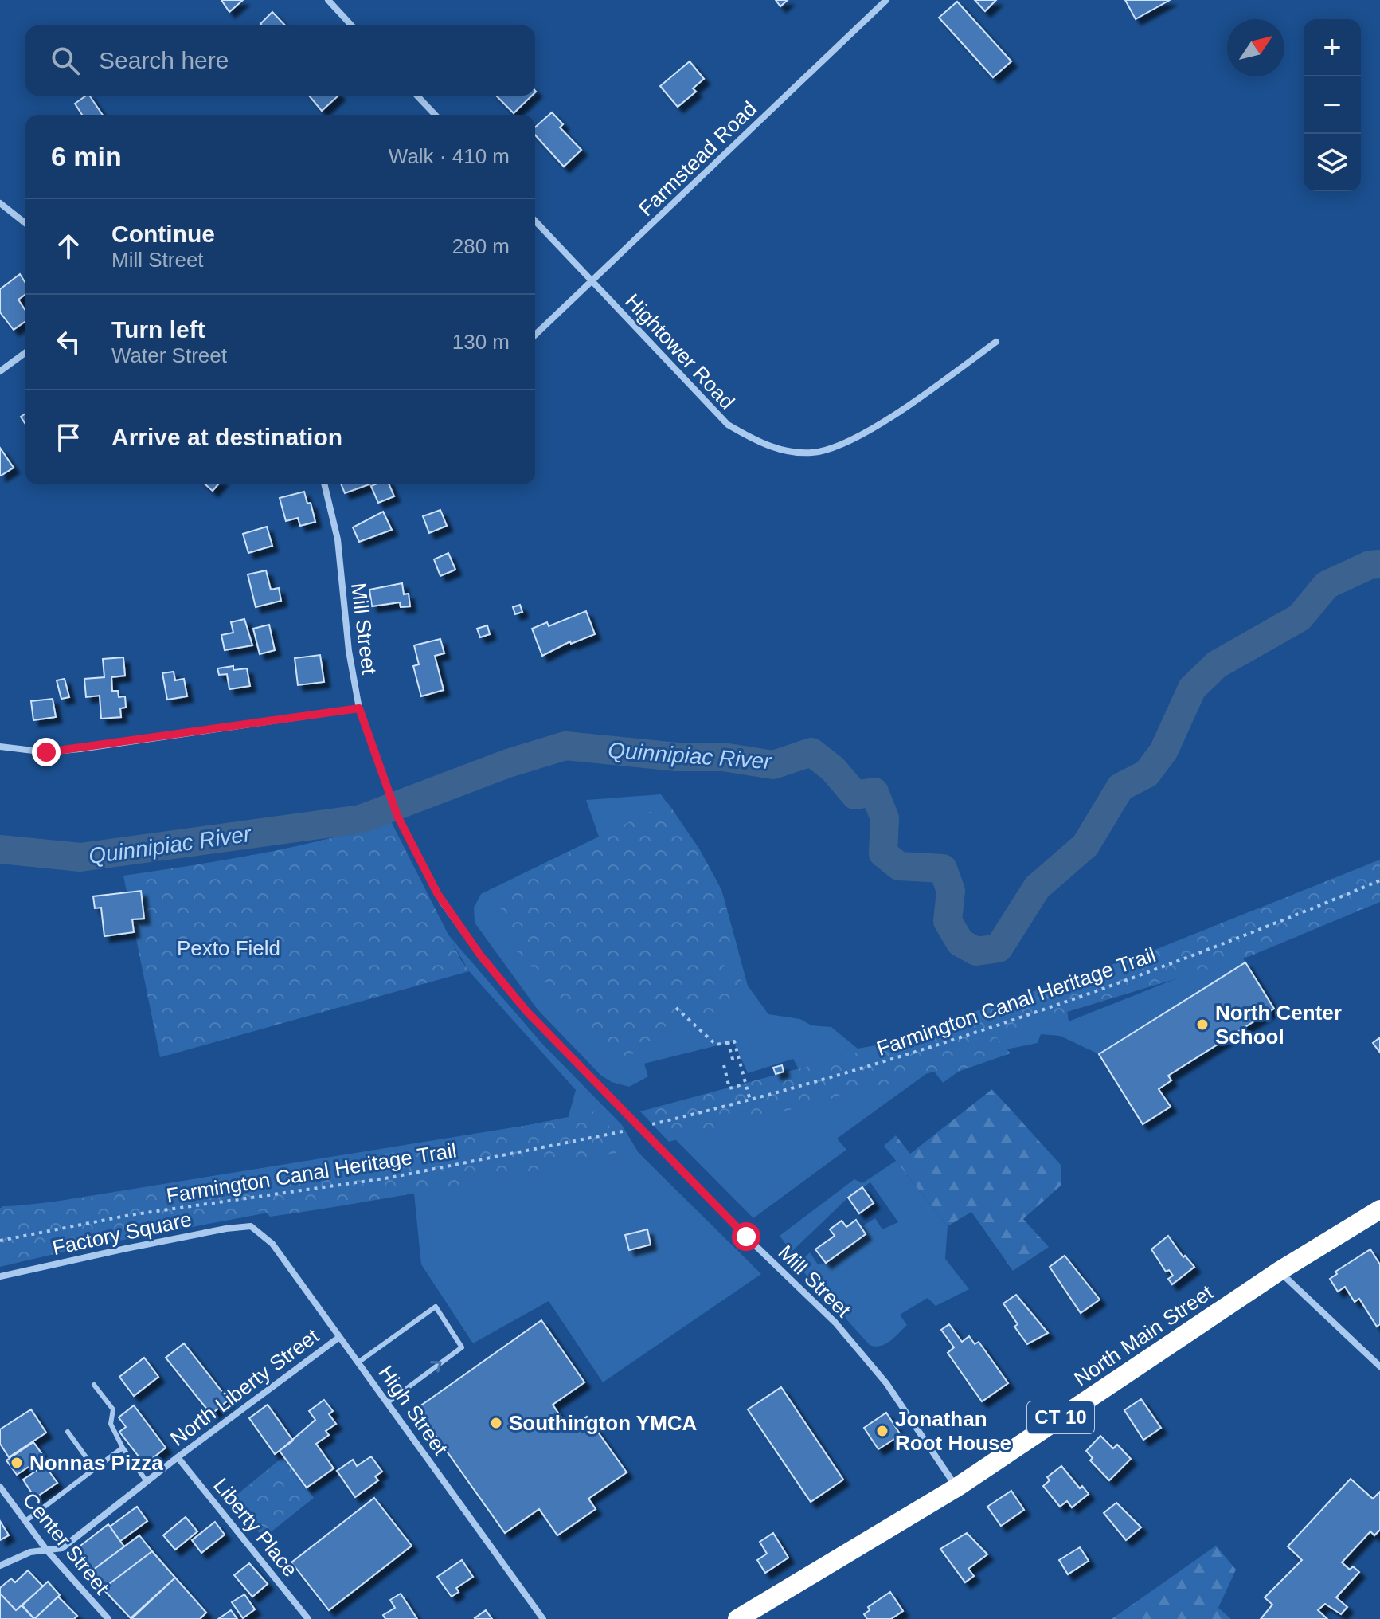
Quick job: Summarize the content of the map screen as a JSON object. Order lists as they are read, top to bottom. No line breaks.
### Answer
{"streets":{"highway":["North Main Street","CT 10"],"street":["Farmstead Road","Hightower Road","Mill Street","Factory Square","North Liberty Street","High Street","Liberty Place","Center Street"],"path":["Farmington Canal Heritage Trail"]},"crossings":[["Farmstead Road","Hightower Road"],["Mill Street","North Main Street"],["Factory Square","High Street"],["North Liberty Street","High Street"],["North Liberty Street","Liberty Place"],["North Liberty Street","Center Street"]],"water":["Quinnipiac River"],"parks":["Pexto Field"],"places":["North Center School","Southington YMCA","Jonathan Root House","Nonnas Pizza"],"north":"top right","page":{"map_buttons":["+","−"],"search":"Search here","heading":["6 min","Walk · 410 m"],"list":[["Continue","Mill Street","280 m"],["Turn left","Water Street","130 m"],"Arrive at destination"]}}
